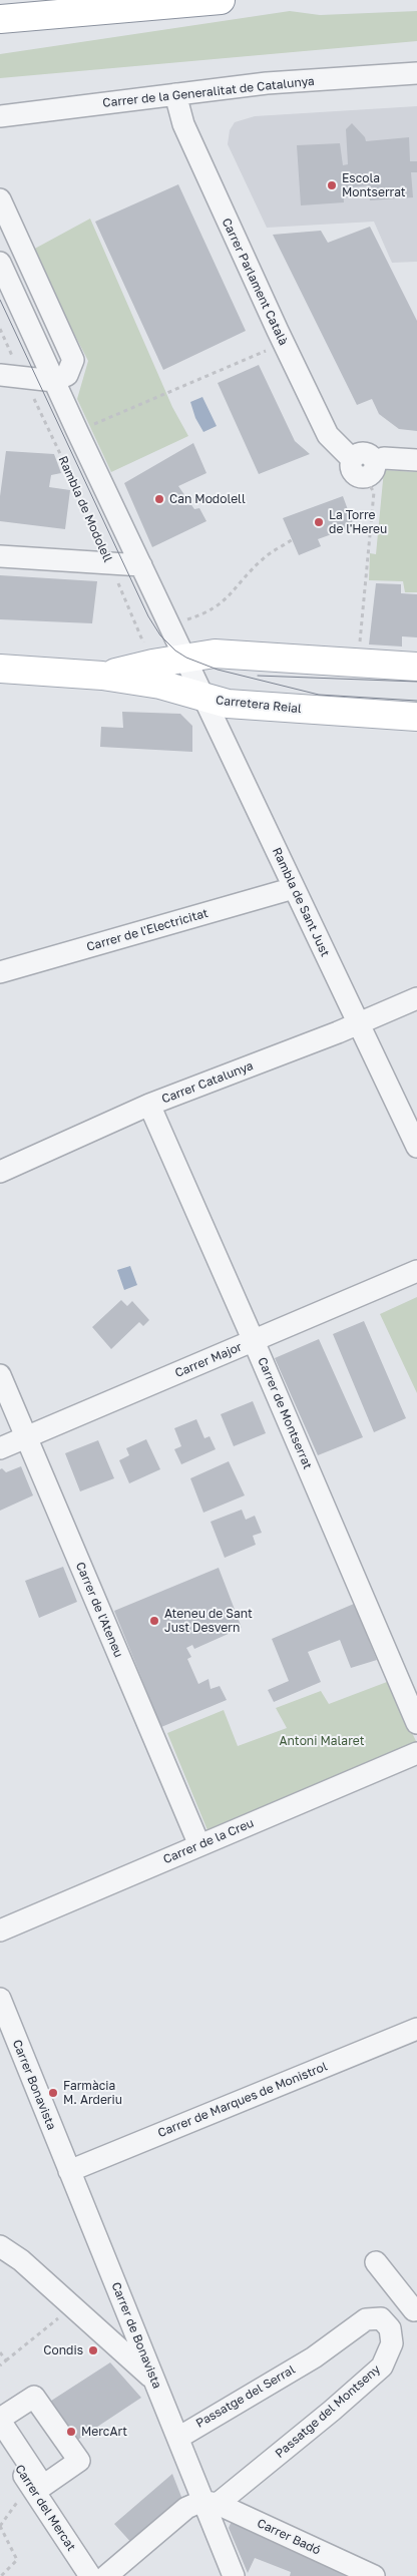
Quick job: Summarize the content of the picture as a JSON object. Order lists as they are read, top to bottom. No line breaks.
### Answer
{"streets":{"main road":["Carretera Reial"],"street":["Carrer de la Generalitat de Catalunya","Carrer Parlament Català","Rambla de Modolell","Rambla de Sant Just","Carrer de l'Electricitat","Carrer Catalunya","Carrer Major","Carrer de Montserrat","Carrer de l'Ateneu","Carrer de la Creu","Carrer Bonavista","Carrer de Marques de Monistrol","Carrer de Bonavista","Passatge del Serral","Passatge del Montseny","Carrer del Mercat","Carrer Badó"]},"crossings":[["Carrer de la Generalitat de Catalunya","Carrer Parlament Català"],["Rambla de Modolell","Carretera Reial"],["Rambla de Modolell","Rambla de Sant Just"],["Carretera Reial","Rambla de Sant Just"],["Rambla de Sant Just","Carrer de l'Electricitat"],["Rambla de Sant Just","Carrer Catalunya"],["Carrer Catalunya","Carrer de Montserrat"],["Carrer Major","Carrer de Montserrat"],["Carrer Major","Carrer de l'Ateneu"],["Carrer de l'Ateneu","Carrer de la Creu"],["Carrer Bonavista","Carrer de Marques de Monistrol"],["Carrer Bonavista","Carrer de Bonavista"],["Carrer de Marques de Monistrol","Carrer de Bonavista"],["Carrer de Bonavista","Passatge del Serral"],["Carrer de Bonavista","Passatge del Montseny"],["Carrer de Bonavista","Carrer Badó"],["Passatge del Serral","Passatge del Montseny"],["Passatge del Montseny","Carrer Badó"]],"parks":["Antoni Malaret"],"places":["Escola Montserrat","Can Modolell","La Torre de l'Hereu","Ateneu de Sant Just Desvern","Farmàcia M. Arderiu","Condis","MercArt"]}
